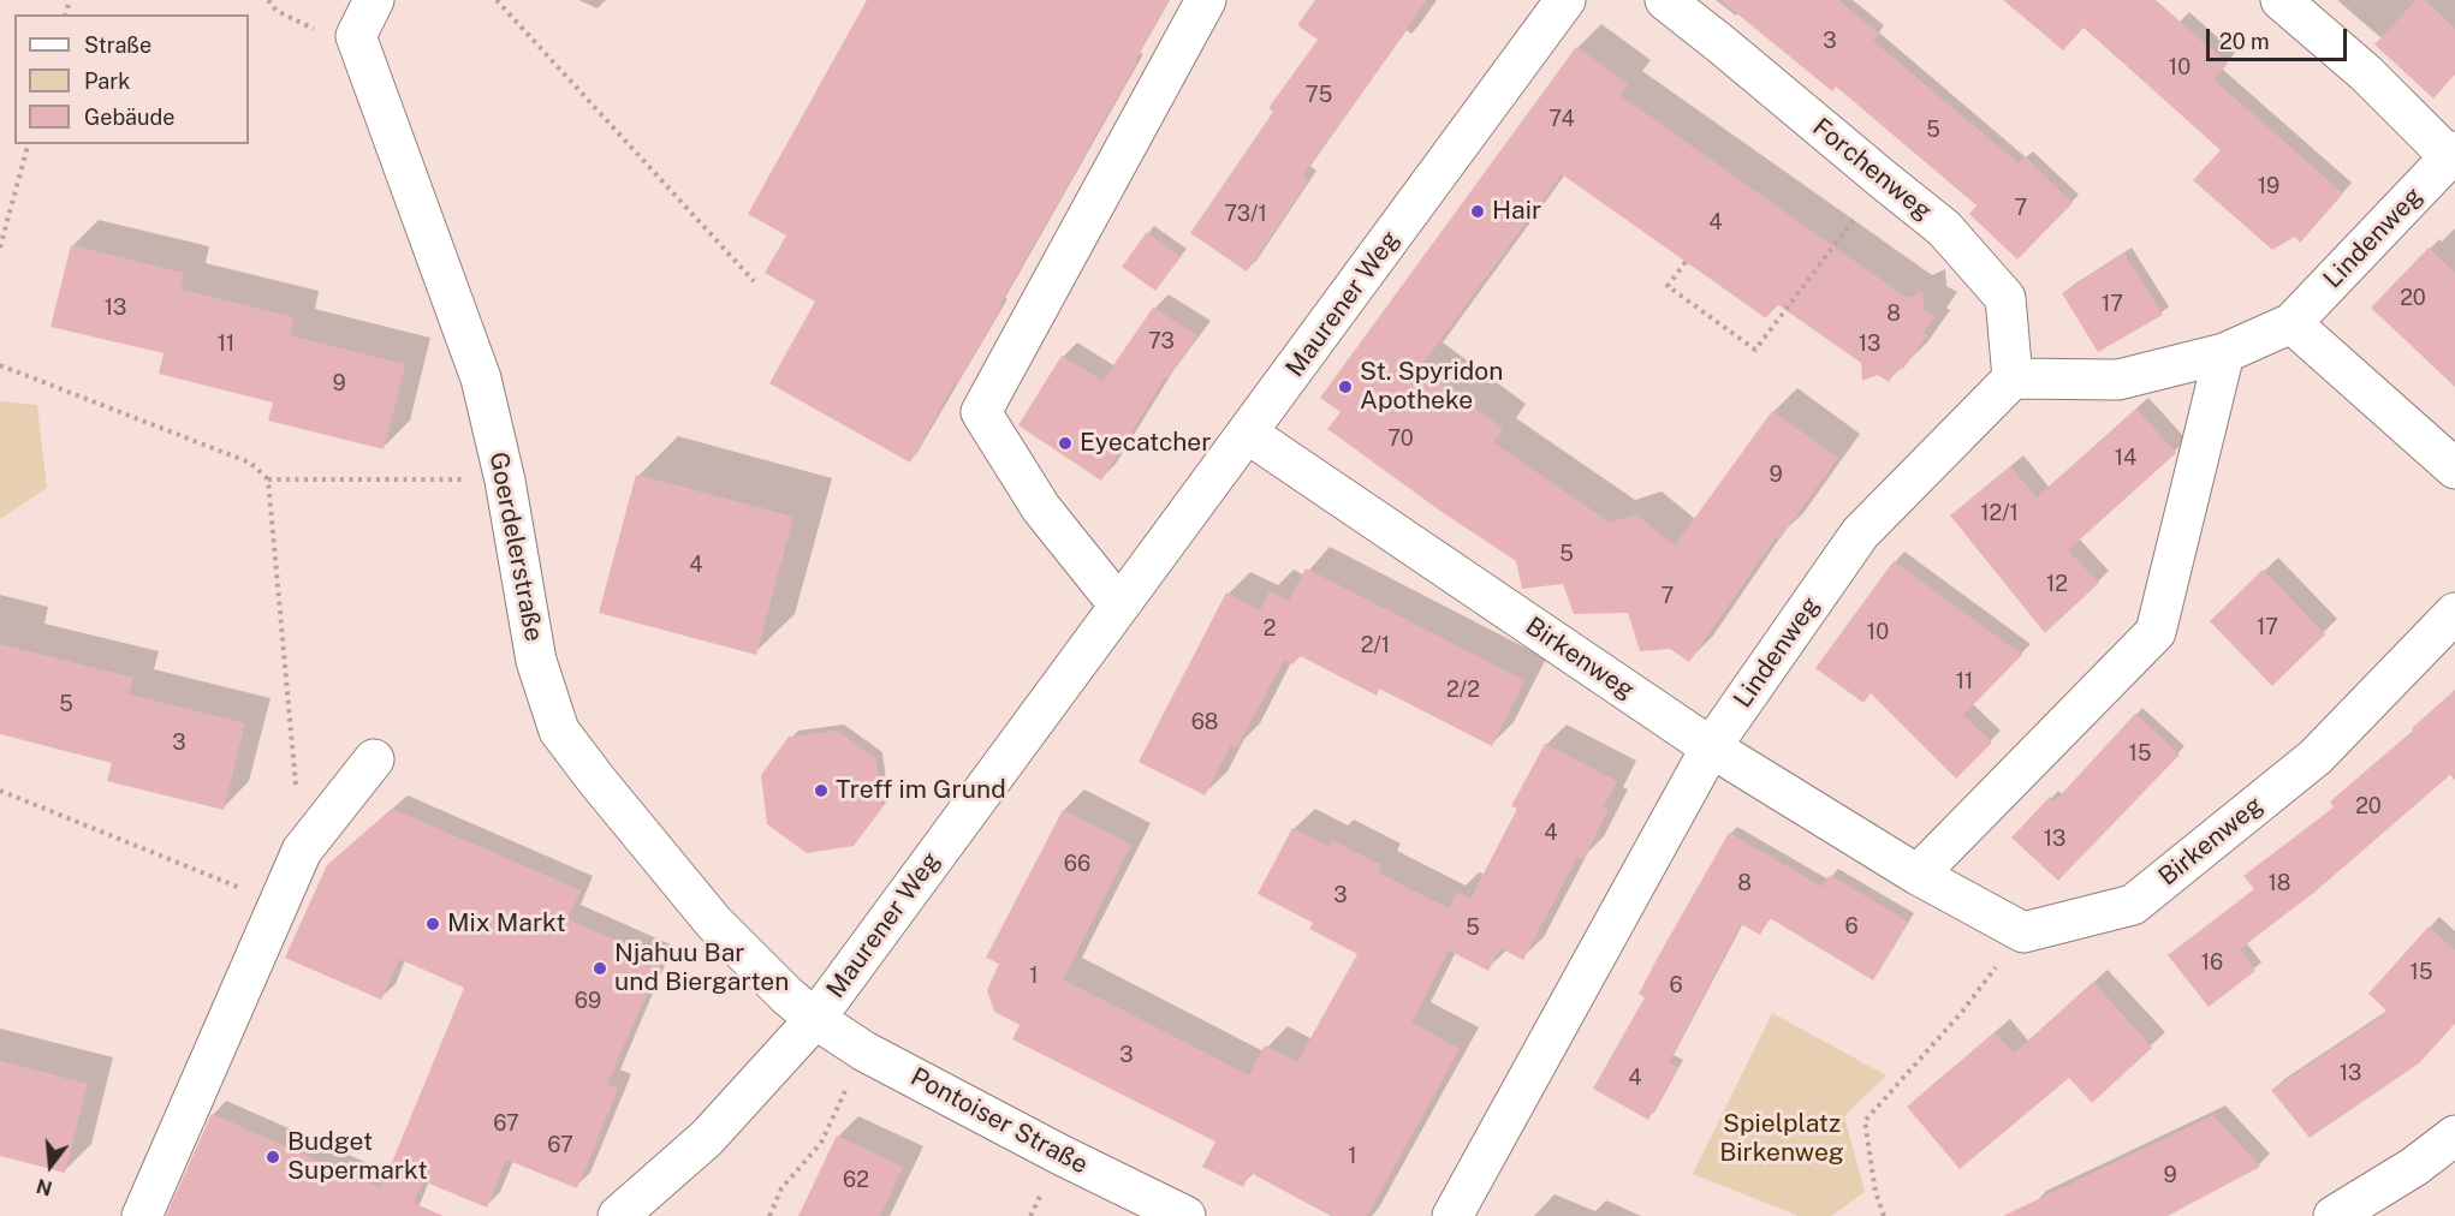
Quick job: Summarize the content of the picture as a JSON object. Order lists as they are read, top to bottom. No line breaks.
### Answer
{"streets":{"street":["Forchenweg","Lindenweg","Maurener Weg","Goerdelerstraße","Birkenweg","Pontoiser Straße"]},"crossings":[["Forchenweg","Lindenweg"],["Lindenweg","Birkenweg"],["Maurener Weg","Goerdelerstraße"],["Maurener Weg","Birkenweg"],["Maurener Weg","Pontoiser Straße"],["Goerdelerstraße","Pontoiser Straße"]],"parks":["Spielplatz Birkenweg"],"places":["Hair","St. Spyridon Apotheke","Eyecatcher","Treff im Grund","Mix Markt","Njahuu Bar und Biergarten","Budget Supermarkt"],"house_numbers":["3","10","75","74","5","19","7","73/1","4","20","17","13","8","73","11","13","9","70","14","9","12/1","5","4","12","7","17","2","10","2/1","11","2/2","5","68","3","15","20","4","13","66","8","18","3","6","5","16","15","1","6","69","3","13","4","67","67","1","9","62"],"legend":["Straße","Park","Gebäude"],"scale_bar":"20 m","north":"bottom"}
